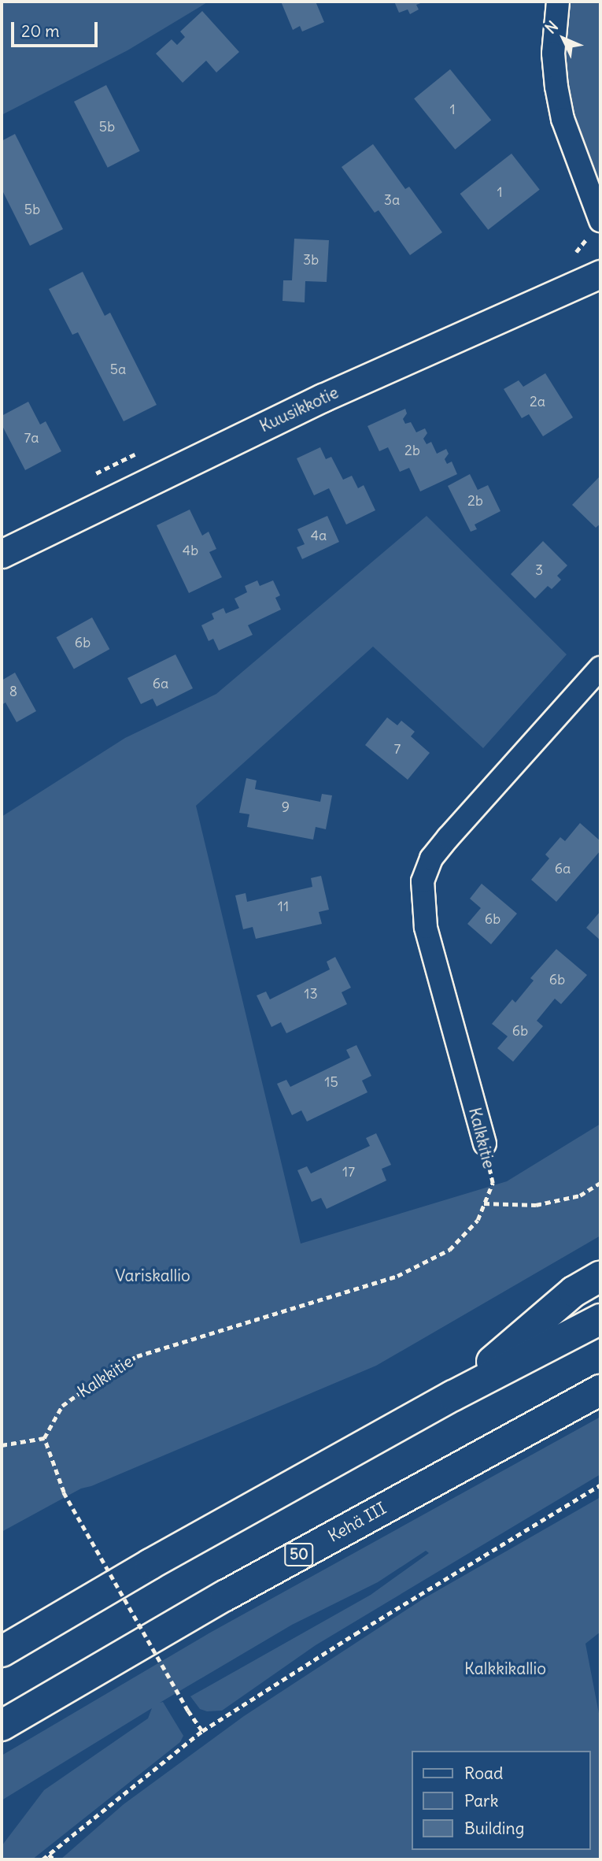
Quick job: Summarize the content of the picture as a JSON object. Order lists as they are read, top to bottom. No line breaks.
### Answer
{"streets":{"highway":["Kehä III","50"],"street":["Kuusikkotie","Kalkkitie"]},"parks":["Variskallio","Kalkkikallio"],"house_numbers":["1","5b","1","3a","5b","3b","5a","2a","7a","2b","2b","4a","4b","3","6b","6a","8","7","9","6a","11","6b","6b","13","6b","15","17"],"legend":["Road","Park","Building"],"scale_bar":"20 m","north":"top left"}
